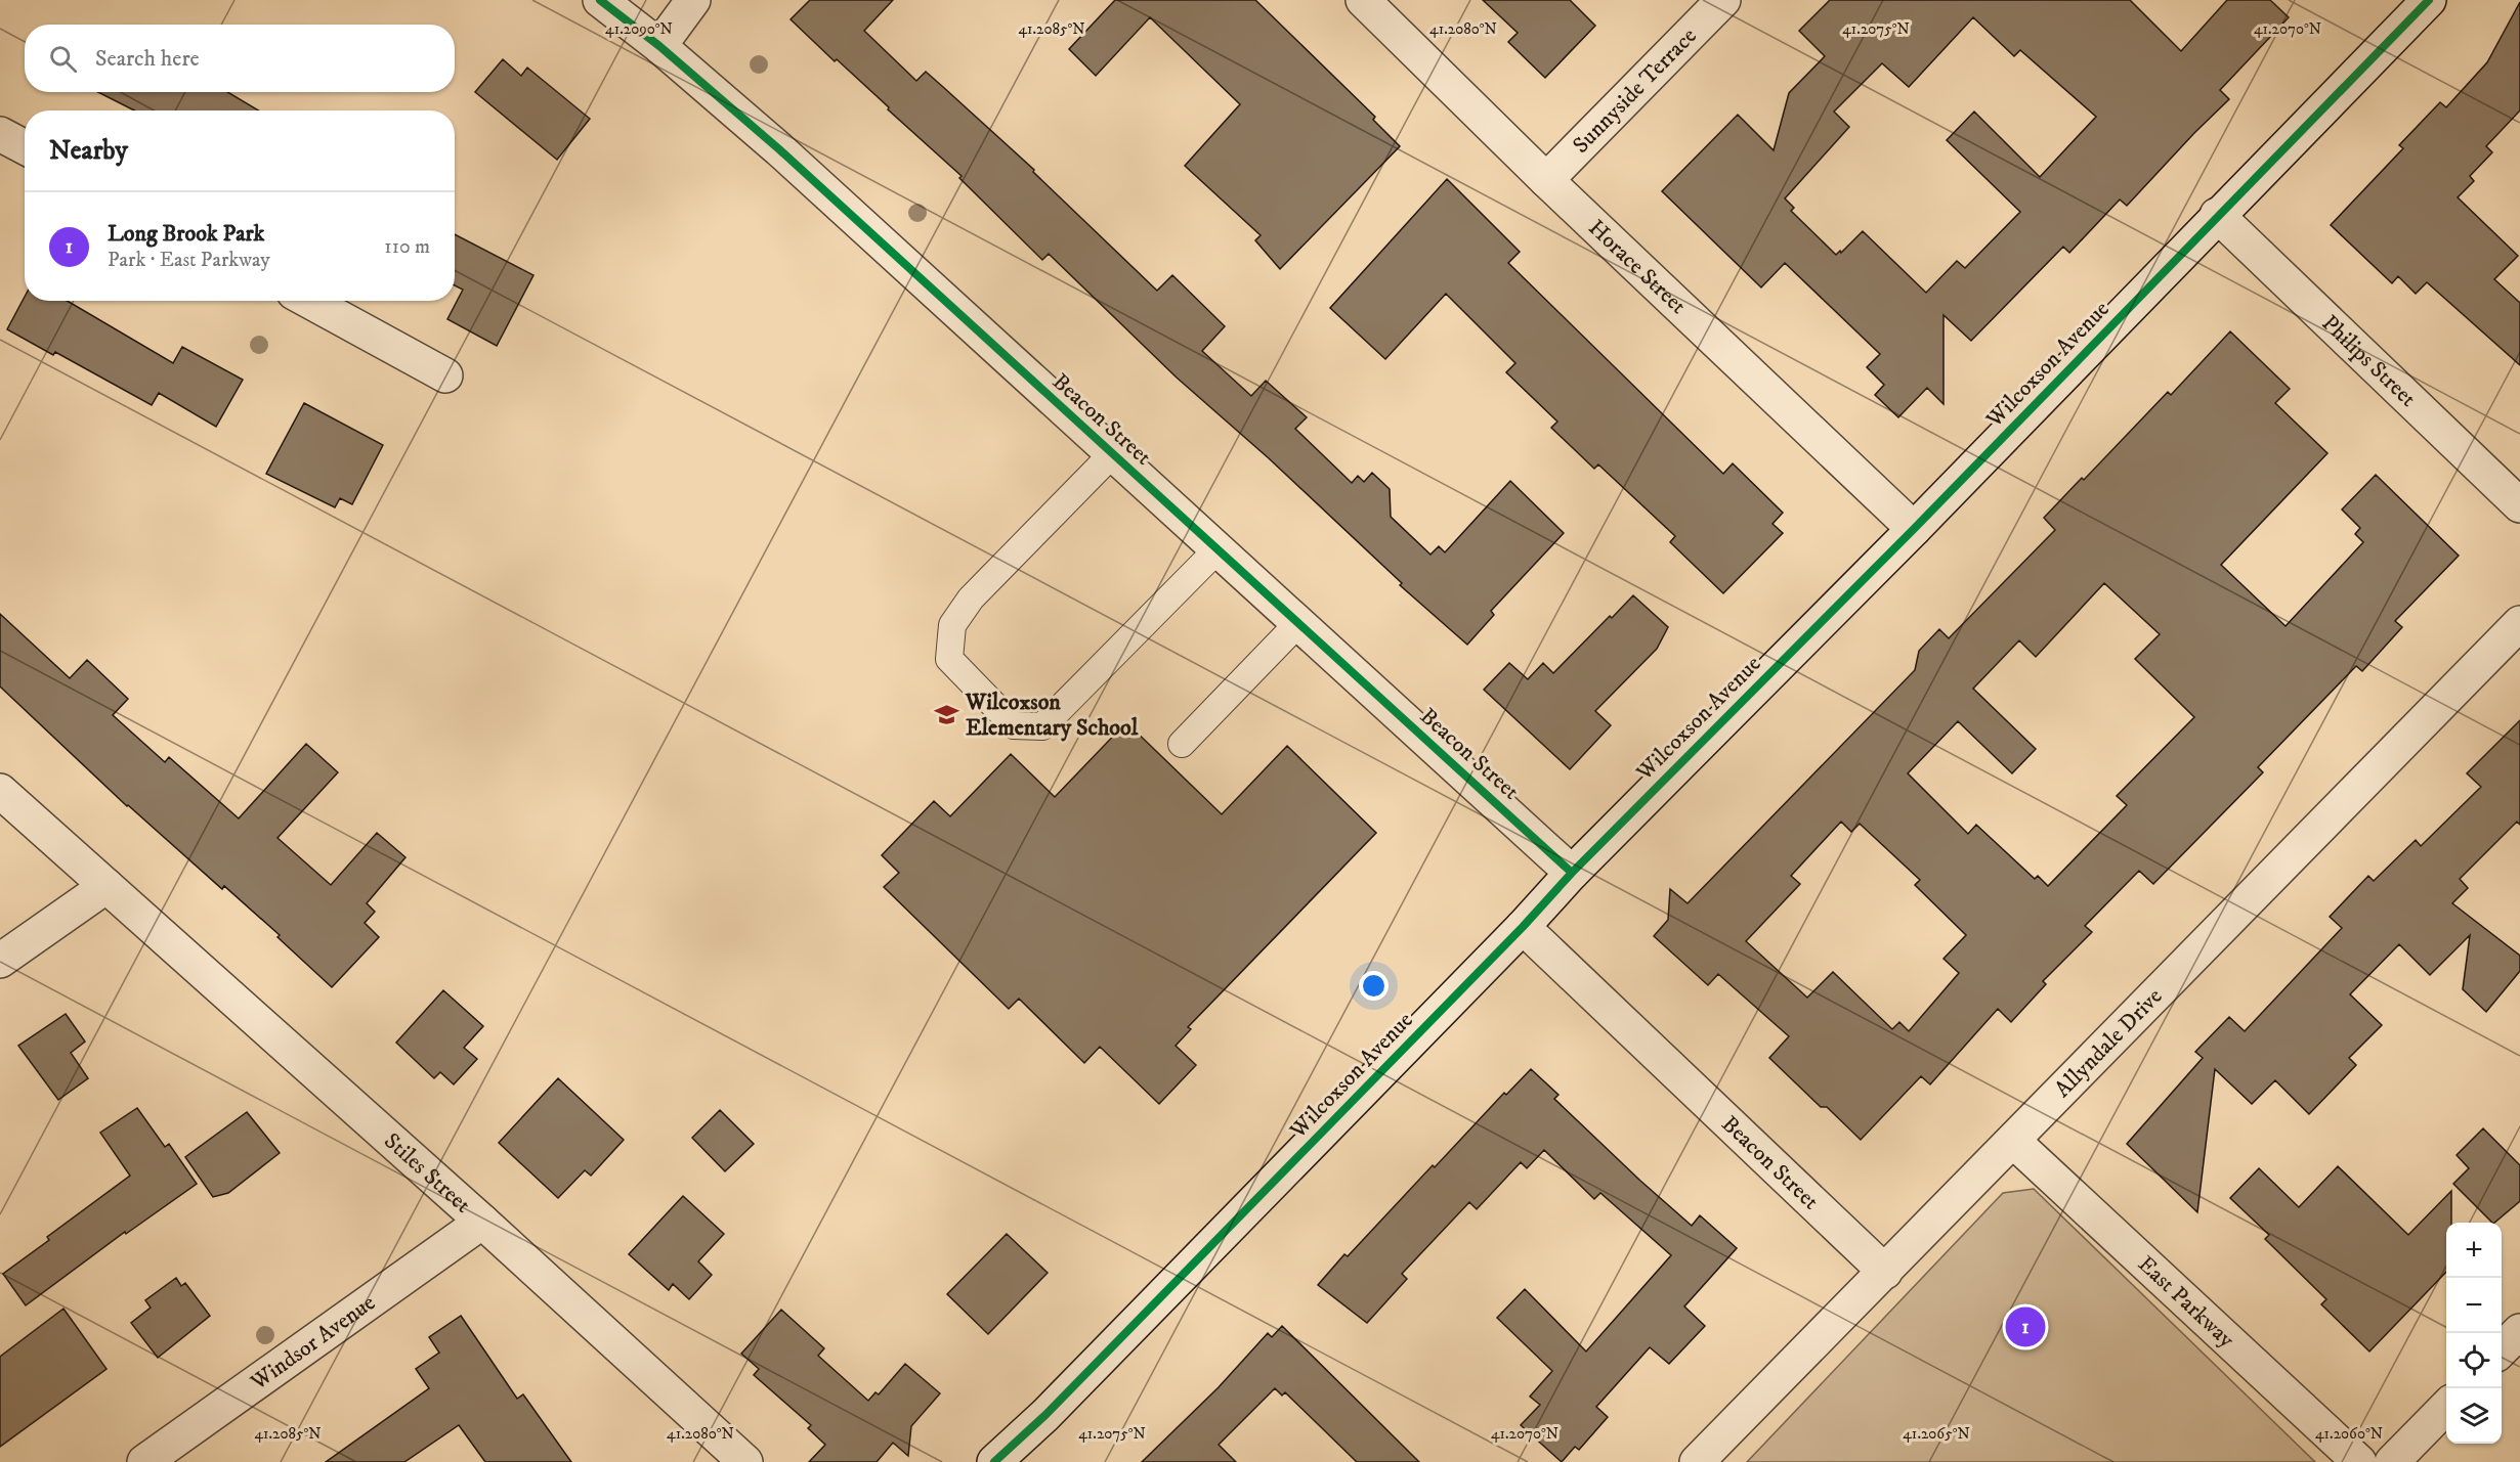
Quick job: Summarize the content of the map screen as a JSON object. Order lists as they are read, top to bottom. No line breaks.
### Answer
{"streets":{"street":["Sunnyside Terrace","Horace Street","Philips Street","Wilcoxson Avenue","Beacon Street","Allyndale Drive","Stiles Street","East Parkway","Windsor Avenue"]},"crossings":[["Sunnyside Terrace","Horace Street"],["Horace Street","Wilcoxson Avenue"],["Philips Street","Wilcoxson Avenue"],["Wilcoxson Avenue","Beacon Street"],["Beacon Street","Allyndale Drive"],["Allyndale Drive","East Parkway"],["Stiles Street","Windsor Avenue"]],"places":{"school or university":["Wilcoxson Elementary School"]},"page":{"search":"Search here","heading":"Nearby","list":[{"mark":"1","name":"Long Brook Park","note":"Park · East Parkway","value":"110 m"}],"map_buttons":["+","−"],"pins":"1"},"coordinates":["41.2090°N","41.2085°N","41.2080°N","41.2075°N","41.2070°N","41.2065°N","41.2060°N"]}
